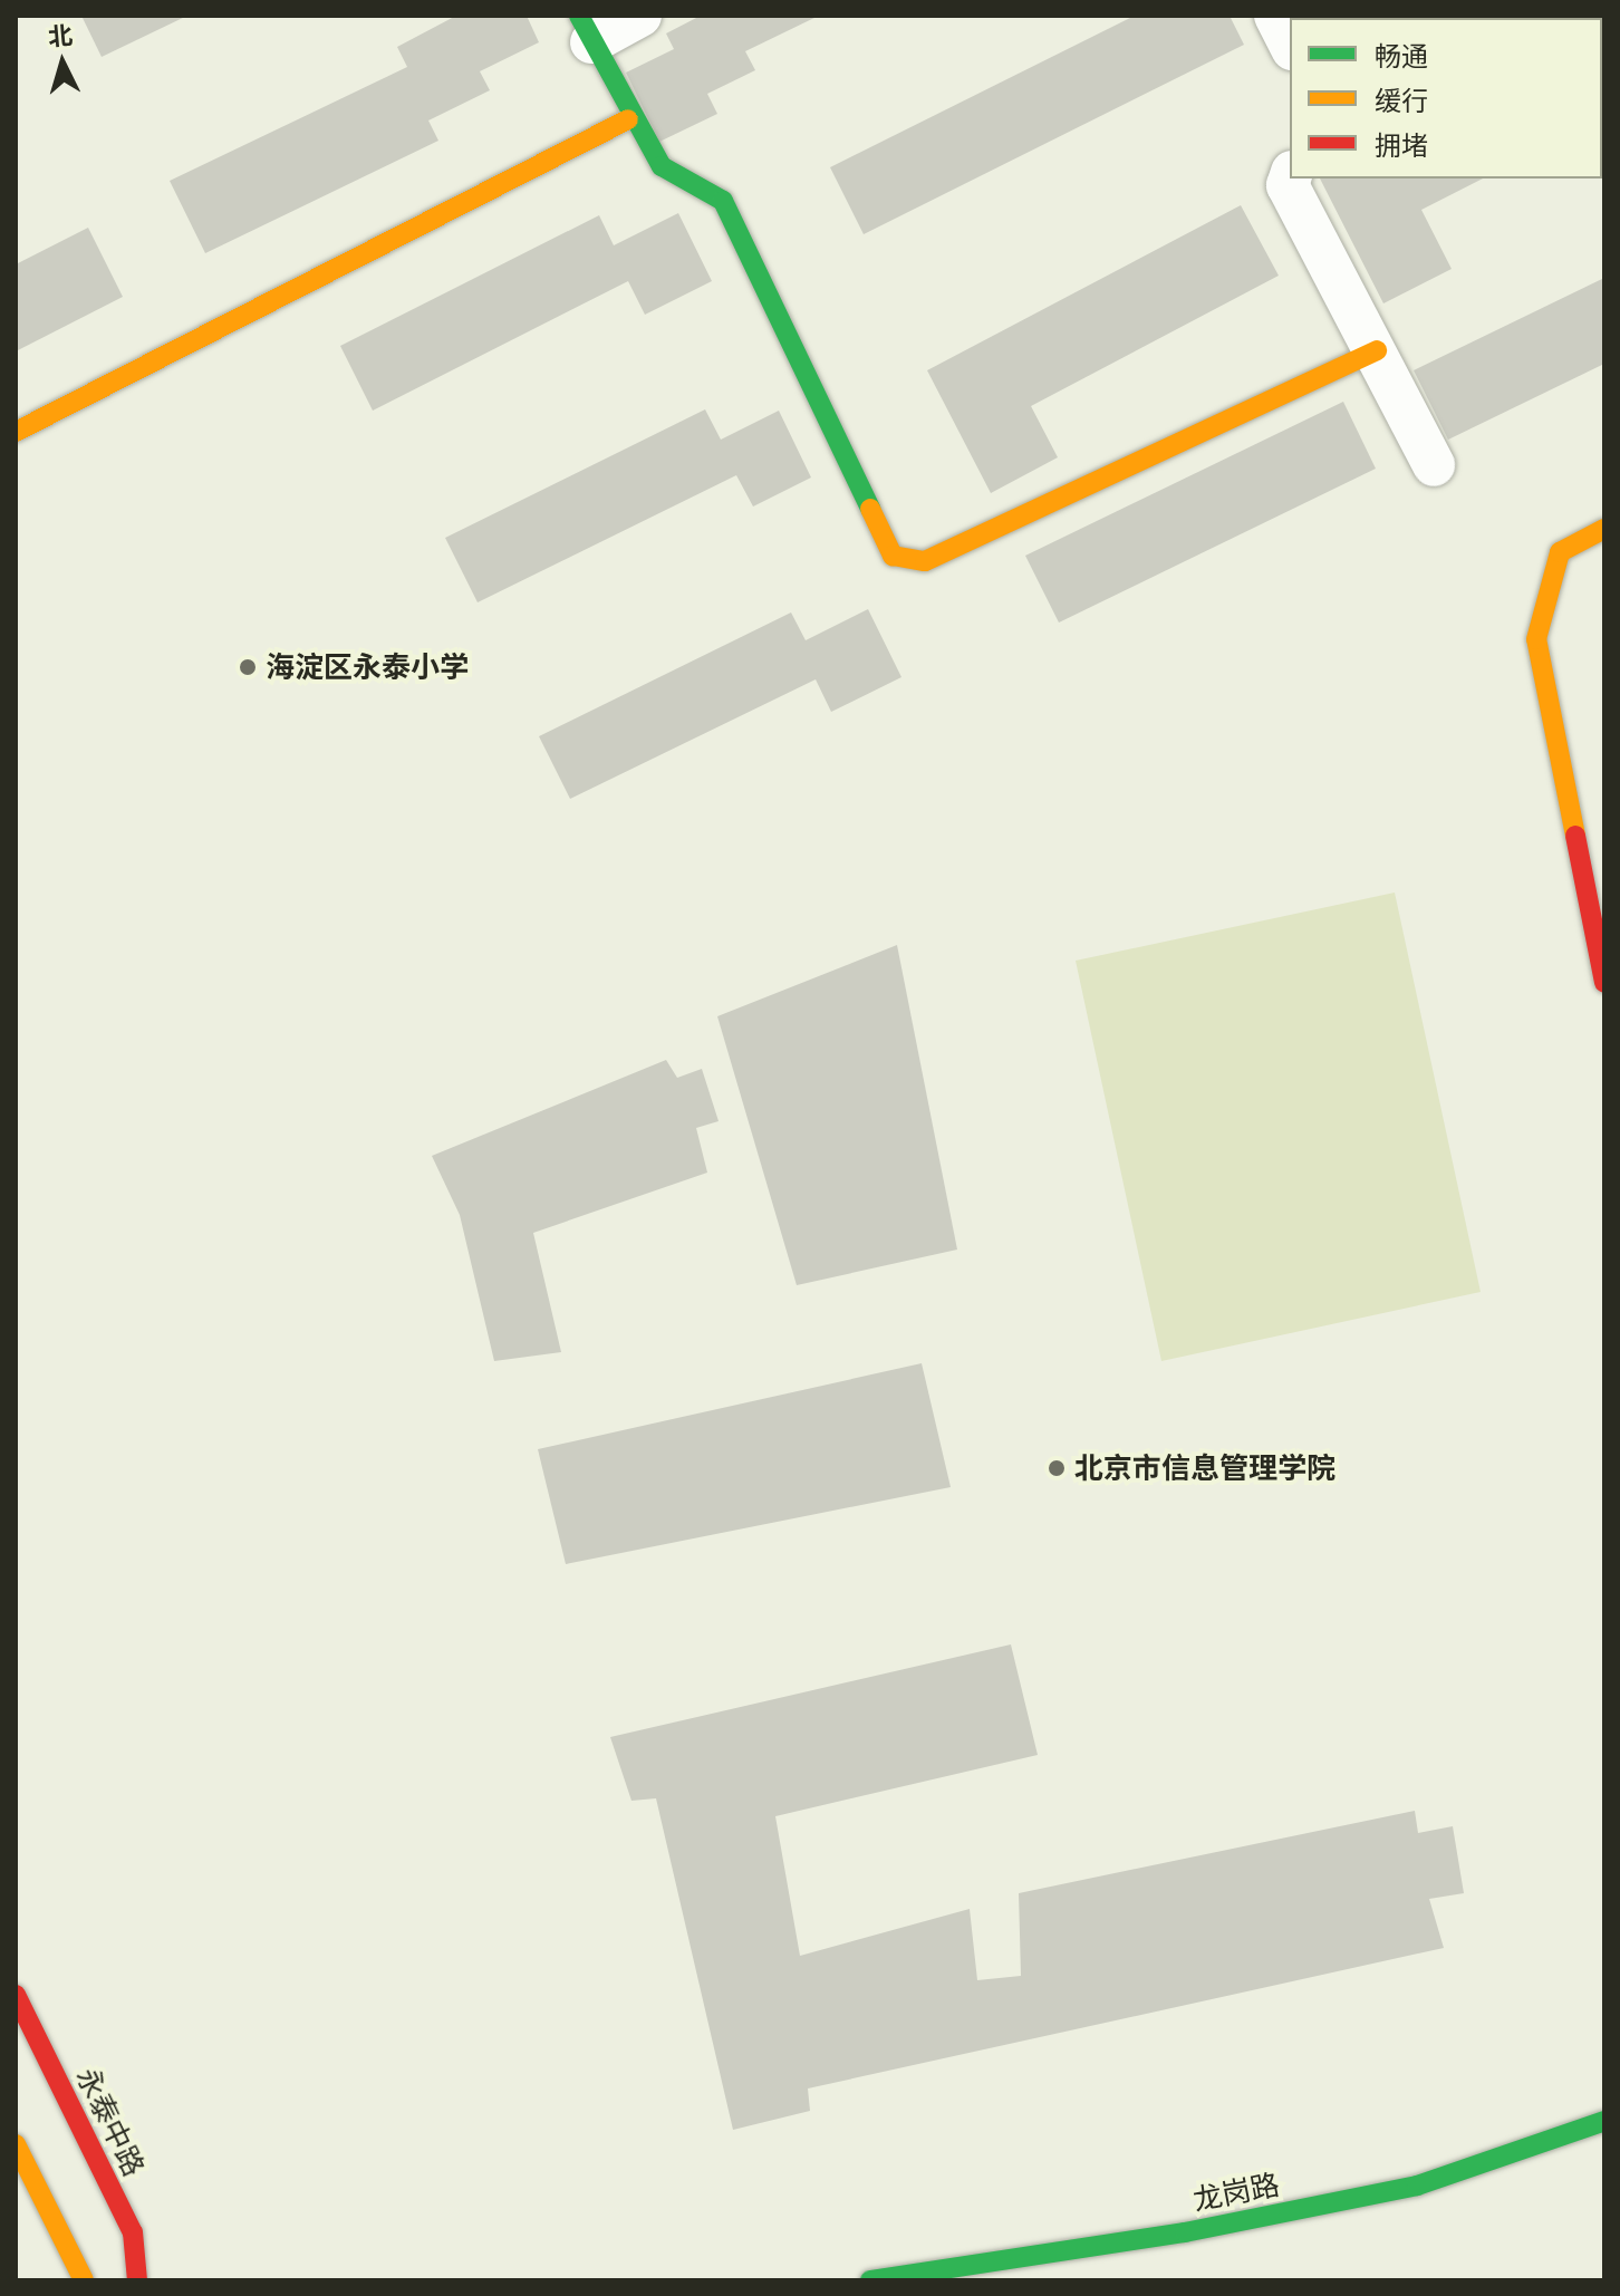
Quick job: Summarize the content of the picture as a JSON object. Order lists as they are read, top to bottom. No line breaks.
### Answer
{"streets":{"street":["永泰中路","龙岗路"]},"places":["海淀区永泰小学","北京市信息管理学院"],"legend":["畅通","缓行","拥堵"],"north":"top"}
